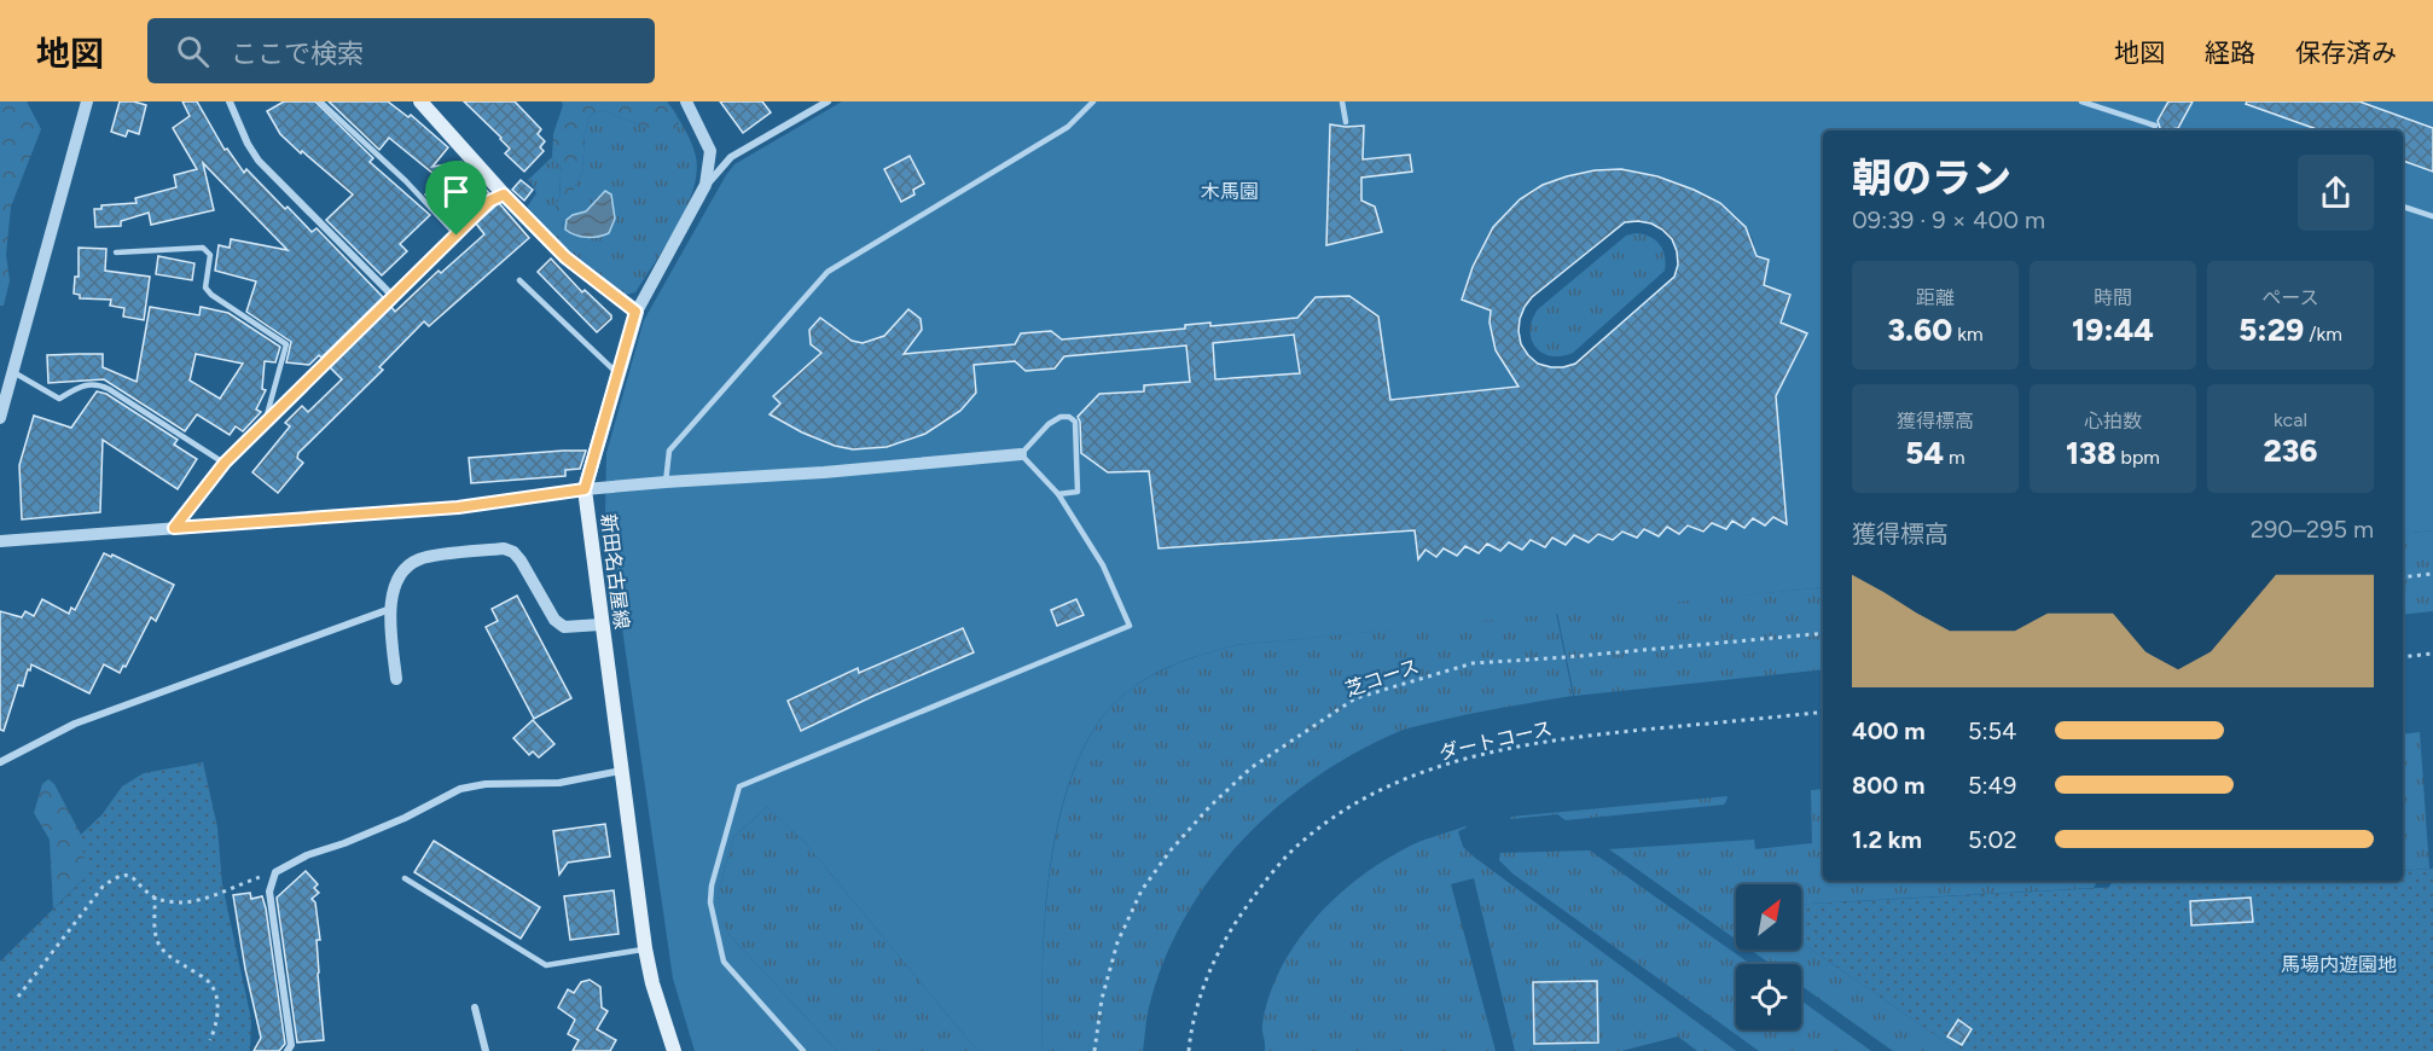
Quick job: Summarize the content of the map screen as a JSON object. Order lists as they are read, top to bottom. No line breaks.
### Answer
{"streets":{"main road":["新田名古屋線"],"path":["芝コース","ダートコース"]},"parks":["木馬園","馬場内遊園地"],"north":"top right","page":{"header":"地図","search":"ここで検索","nav":["地図","経路","保存済み"],"heading":["朝のラン","09:39 · 9 × 400 m"],"stats":[["距離","3.60 km"],["時間","19:44"],["ペース","5:29 /km"],["獲得標高","54 m"],["心拍数","138 bpm"],["kcal","236"]],"chart":["獲得標高","290–295 m"],"list":[{"name":"400 m","note":"5:54"},{"name":"800 m","note":"5:49"},{"name":"1.2 km","note":"5:02"}]}}
